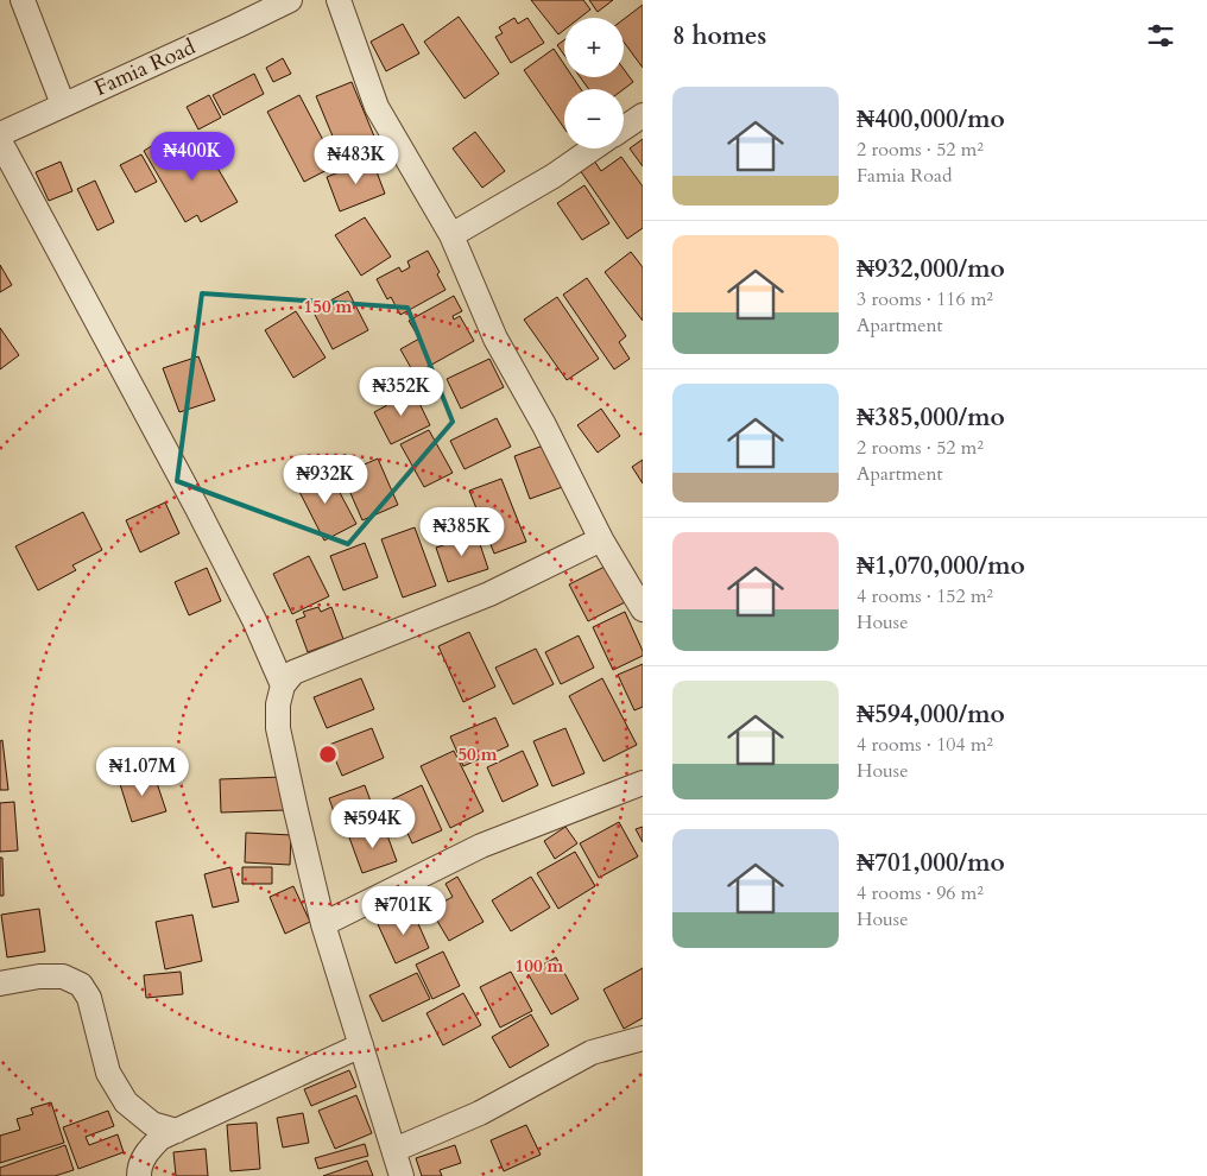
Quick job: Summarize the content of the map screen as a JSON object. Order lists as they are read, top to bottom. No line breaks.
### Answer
{"streets":{"street":["Famia Road"]},"page":{"heading":"8 homes","map_buttons":["+","−"],"list":[{"name":"₦400,000/mo","note":"2 rooms · 52 m² · Famia Road"},{"name":"₦932,000/mo","note":"3 rooms · 116 m² · Apartment"},{"name":"₦385,000/mo","note":"2 rooms · 52 m² · Apartment"},{"name":"₦1,070,000/mo","note":"4 rooms · 152 m² · House"},{"name":"₦594,000/mo","note":"4 rooms · 104 m² · House"},{"name":"₦701,000/mo","note":"4 rooms · 96 m² · House"}],"price":["₦400K","₦483K","₦352K","₦932K","₦385K","₦1.07M","₦594K","₦701K"]},"rings":["150 m","50 m","100 m"]}
